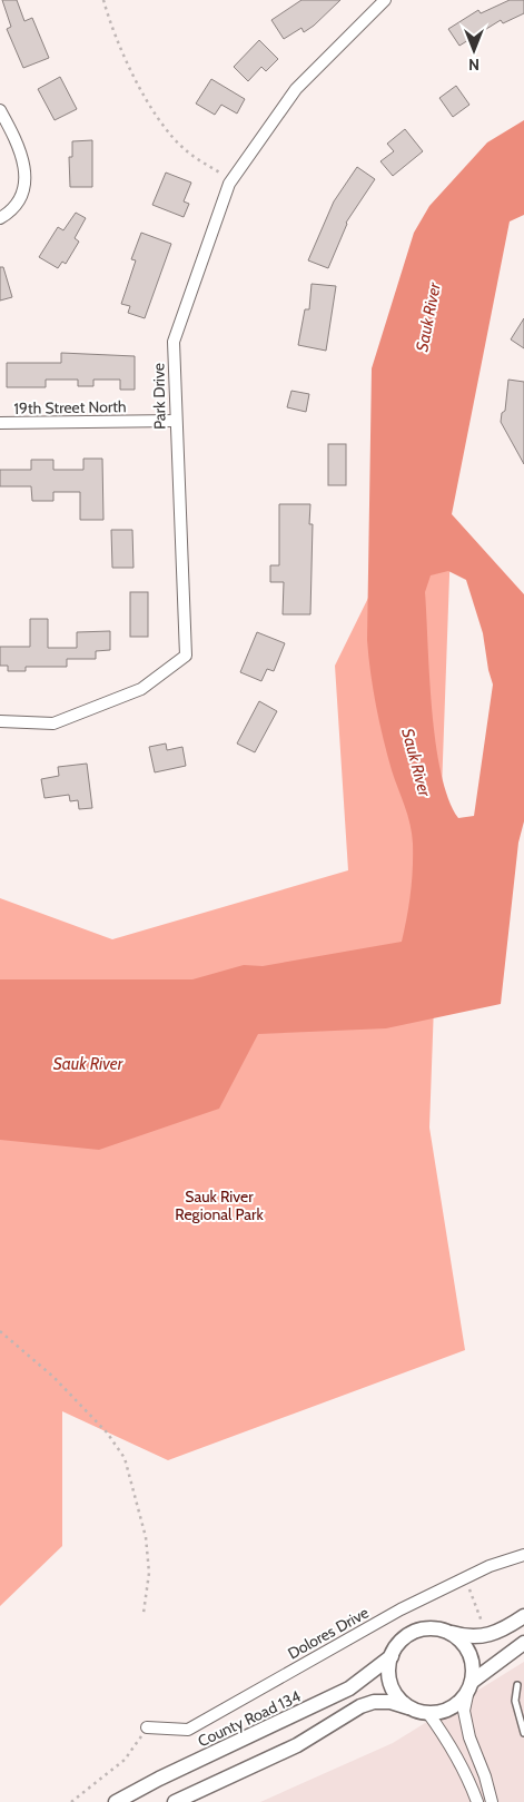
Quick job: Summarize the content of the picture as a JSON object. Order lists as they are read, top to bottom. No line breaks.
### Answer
{"streets":{"street":["Park Drive","19th Street North","Dolores Drive","County Road 134"]},"crossings":[["Park Drive","19th Street North"]],"water":["Sauk River"],"parks":["Sauk River Regional Park"],"north":"bottom"}
